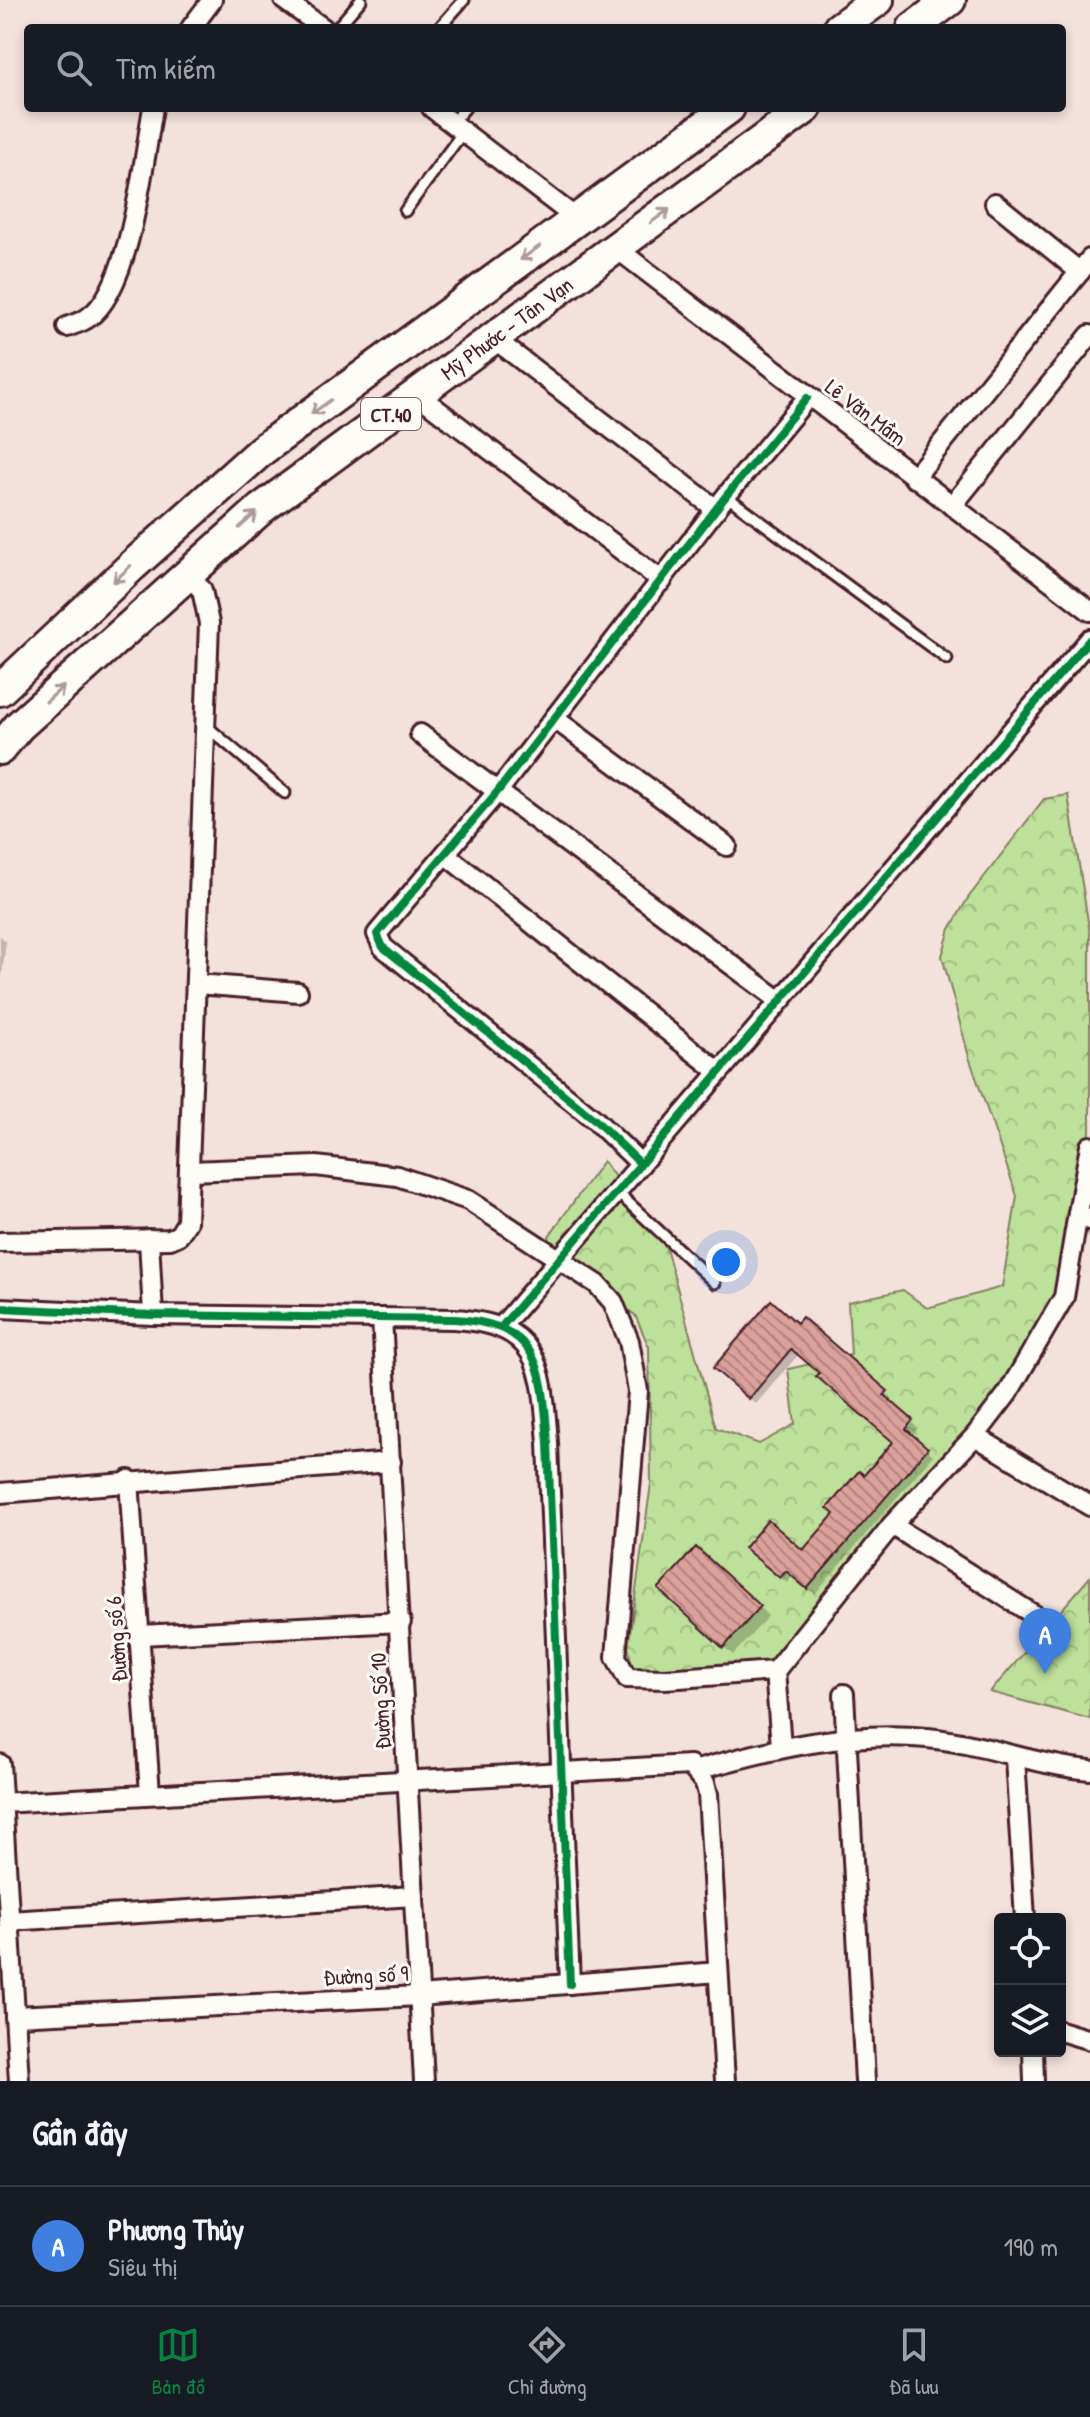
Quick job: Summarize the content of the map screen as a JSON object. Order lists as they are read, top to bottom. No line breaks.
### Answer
{"streets":{"main road":["Mỹ Phước - Tân Vạn","CT.40"],"street":["Lê Văn Mầm","Đường số 6","Đường Số 10","Đường số 9"]},"crossings":[["Mỹ Phước - Tân Vạn","Lê Văn Mầm"],["Đường Số 10","Đường số 9"]],"page":{"search":"Tìm kiếm","pins":"A","heading":"Gần đây","list":[{"mark":"A","name":"Phương Thủy","note":"Siêu thị","value":"190 m"}],"nav":["Bản đồ","Chỉ đường","Đã lưu"]}}
